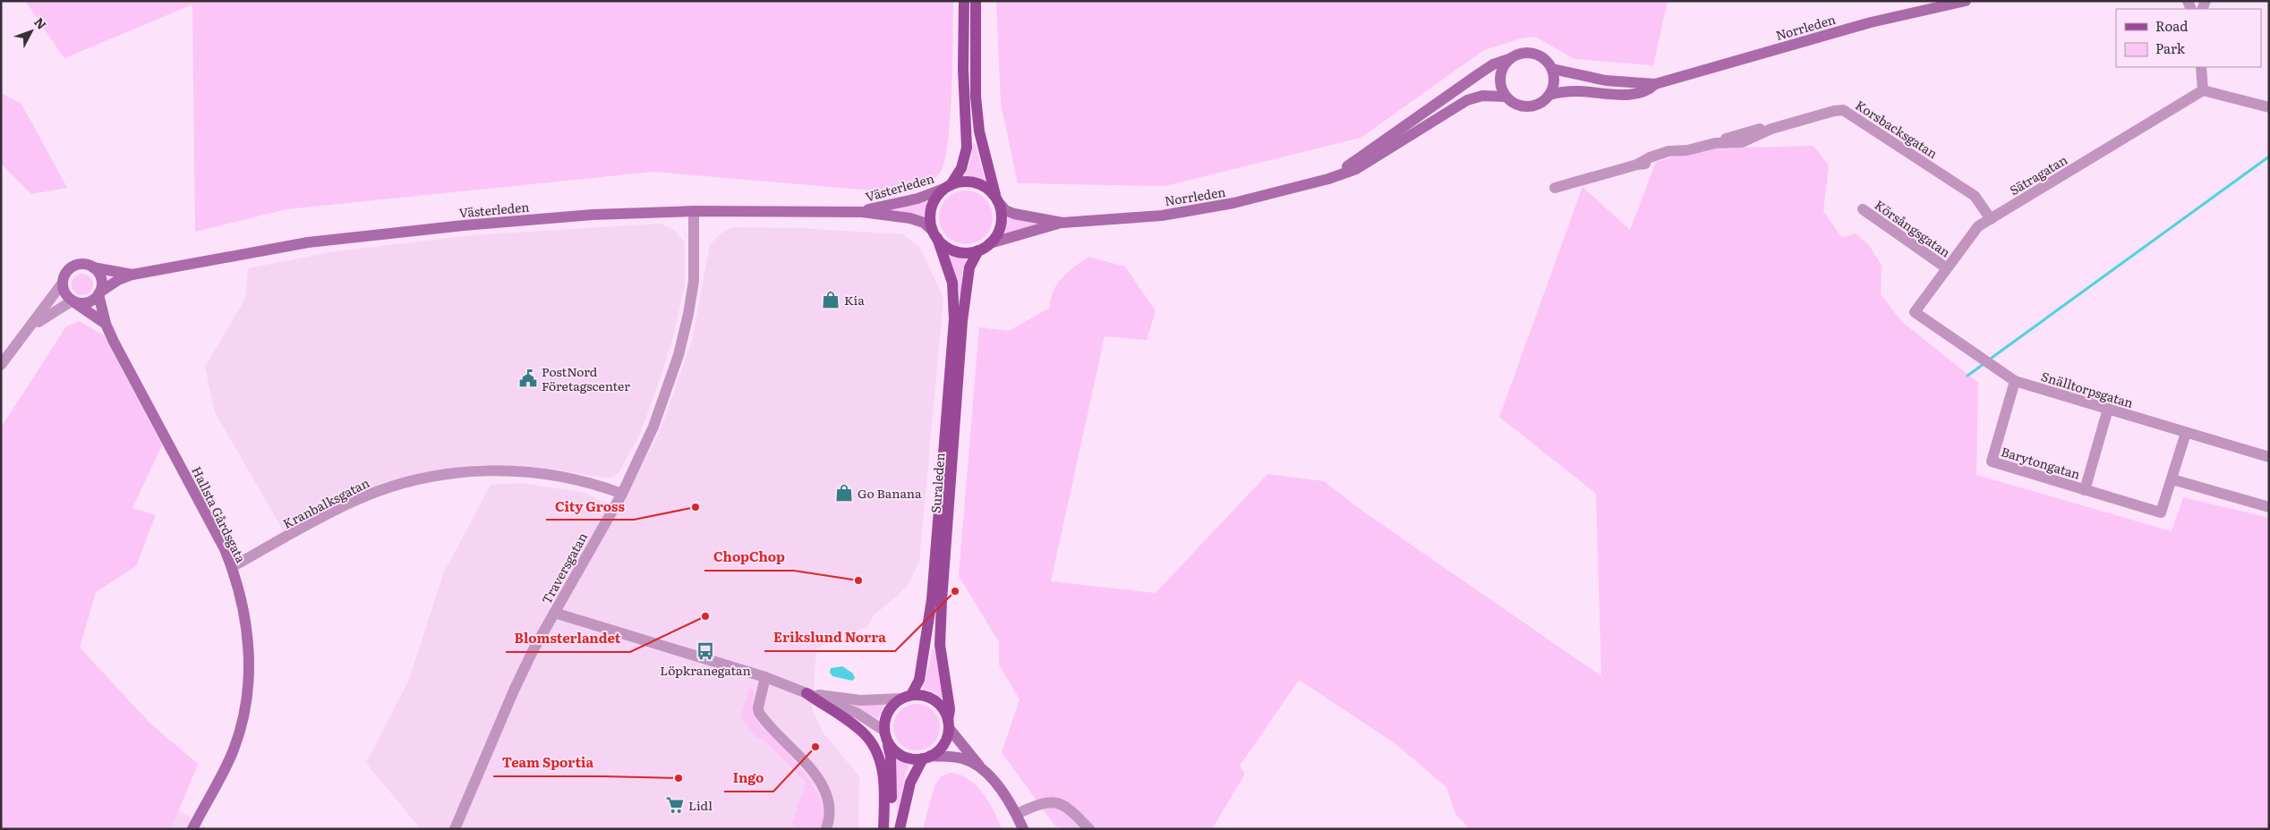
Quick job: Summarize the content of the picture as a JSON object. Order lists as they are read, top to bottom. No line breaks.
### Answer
{"streets":{"main road":["Suraleden"],"street":["Norrleden","Korsbacksgatan","Sätragatan","Västerleden","Körsångsgatan","Snälltorpsgatan","Barytongatan","Kranbalksgatan","Hallsta Gårdsgata","Traversgatan"]},"crossings":[["Norrleden","Västerleden"],["Norrleden","Suraleden"],["Korsbacksgatan","Sätragatan"],["Sätragatan","Körsångsgatan"],["Sätragatan","Snälltorpsgatan"],["Västerleden","Suraleden"],["Västerleden","Hallsta Gårdsgata"],["Västerleden","Traversgatan"],["Snälltorpsgatan","Barytongatan"],["Kranbalksgatan","Hallsta Gårdsgata"],["Kranbalksgatan","Traversgatan"]],"places":{"shop":["Kia","Go Banana"],"public building":["PostNord Företagscenter"],"other":["City Gross","ChopChop","Erikslund Norra","Blomsterlandet","Ingo","Team Sportia"],"bus stop":["Löpkranegatan"],"supermarket":["Lidl"]},"legend":["Road","Park"],"north":"top right"}
